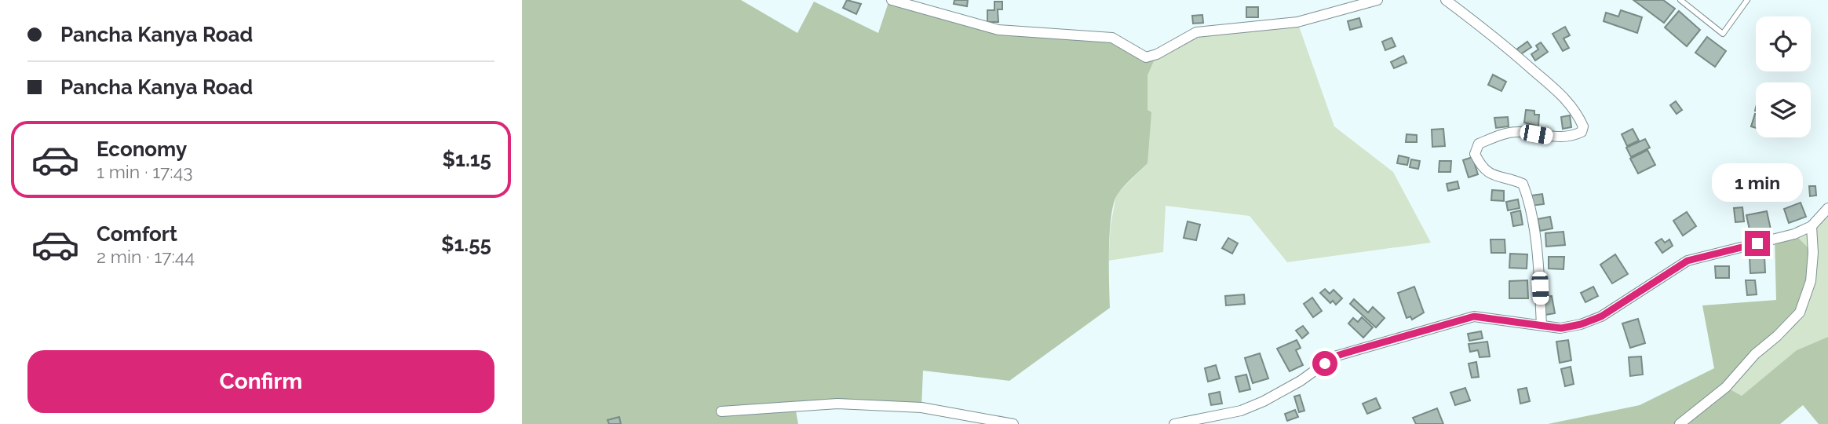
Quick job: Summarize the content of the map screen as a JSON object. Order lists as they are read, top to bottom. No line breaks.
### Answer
{"page":{"banner":["Pancha Kanya Road","Pancha Kanya Road"],"list":[{"name":"Economy","note":"1 min · 17:43","value":"$1.15"},{"name":"Comfort","note":"2 min · 17:44","value":"$1.55"}],"bubble":"1 min","buttons":"Confirm"}}
